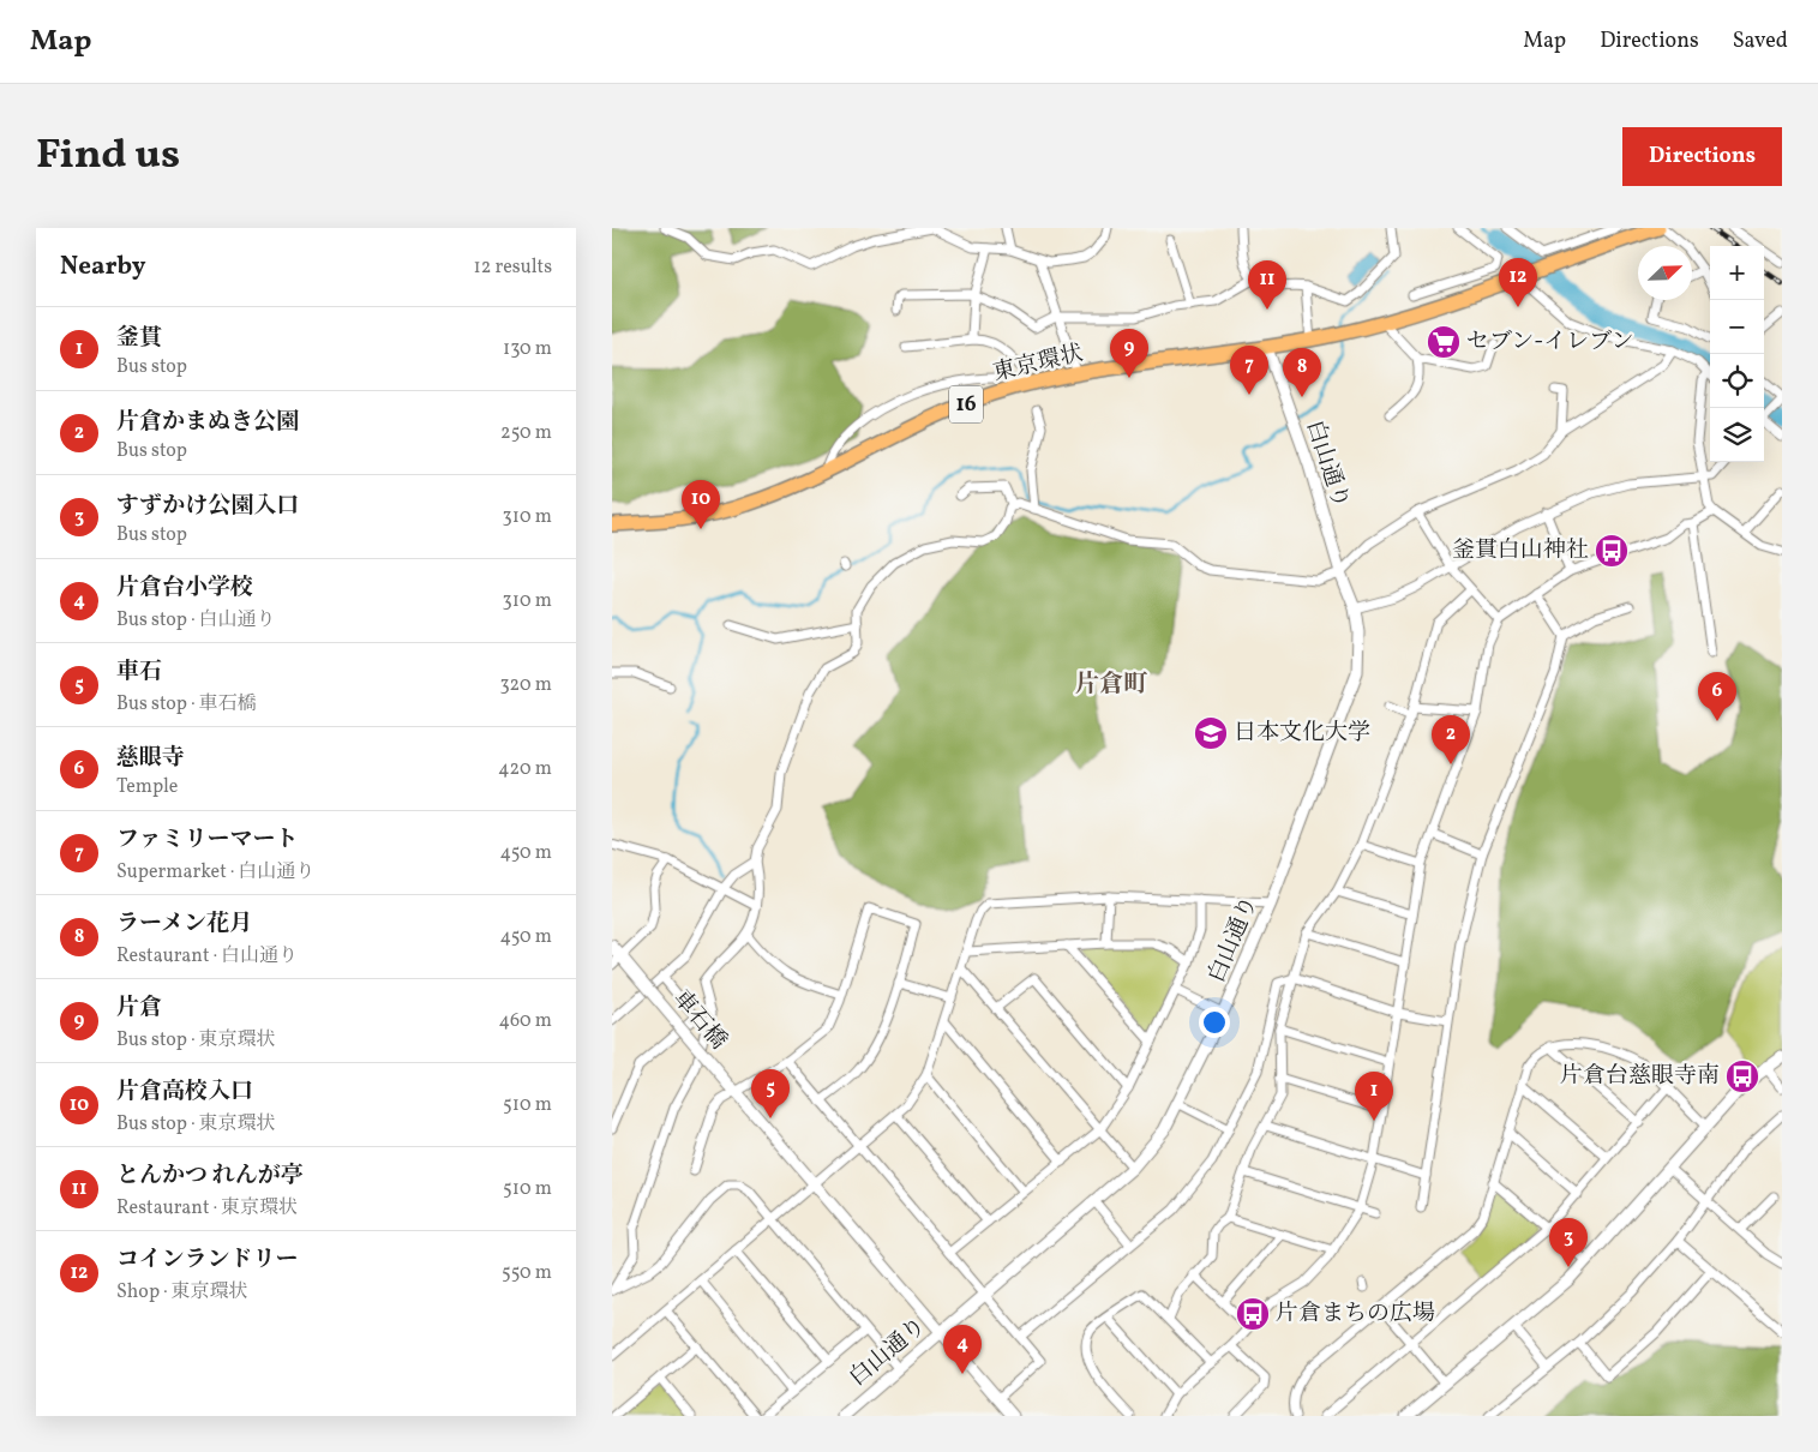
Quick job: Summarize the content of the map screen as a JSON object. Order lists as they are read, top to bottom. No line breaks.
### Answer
{"streets":{"highway":["東京環状","16"],"street":["白山通り","車石橋"]},"crossings":[["東京環状","白山通り"],["白山通り","車石橋"]],"districts":["片倉町"],"places":{"supermarket":["セブン-イレブン"],"bus stop":["釜貫白山神社","片倉台慈眼寺南","片倉まちの広場"],"school or university":["日本文化大学"]},"north":"top right","page":{"header":"Map","nav":["Map","Directions","Saved"],"title":"Find us","buttons":"Directions","heading":["Nearby","12 results"],"map_buttons":["+","−"],"pins":["12","11","9","7","8","10","6","2","5","1","3","4"],"list":[{"mark":"1","name":"釜貫","note":"Bus stop","value":"130 m"},{"mark":"2","name":"片倉かまぬき公園","note":"Bus stop","value":"250 m"},{"mark":"3","name":"すずかけ公園入口","note":"Bus stop","value":"310 m"},{"mark":"4","name":"片倉台小学校","note":"Bus stop · 白山通り","value":"310 m"},{"mark":"5","name":"車石","note":"Bus stop · 車石橋","value":"320 m"},{"mark":"6","name":"慈眼寺","note":"Temple","value":"420 m"},{"mark":"7","name":"ファミリーマート","note":"Supermarket · 白山通り","value":"450 m"},{"mark":"8","name":"ラーメン花月","note":"Restaurant · 白山通り","value":"450 m"},{"mark":"9","name":"片倉","note":"Bus stop · 東京環状","value":"460 m"},{"mark":"10","name":"片倉高校入口","note":"Bus stop · 東京環状","value":"510 m"},{"mark":"11","name":"とんかつ れんが亭","note":"Restaurant · 東京環状","value":"510 m"},{"mark":"12","name":"コインランドリー","note":"Shop · 東京環状","value":"550 m"}]}}
